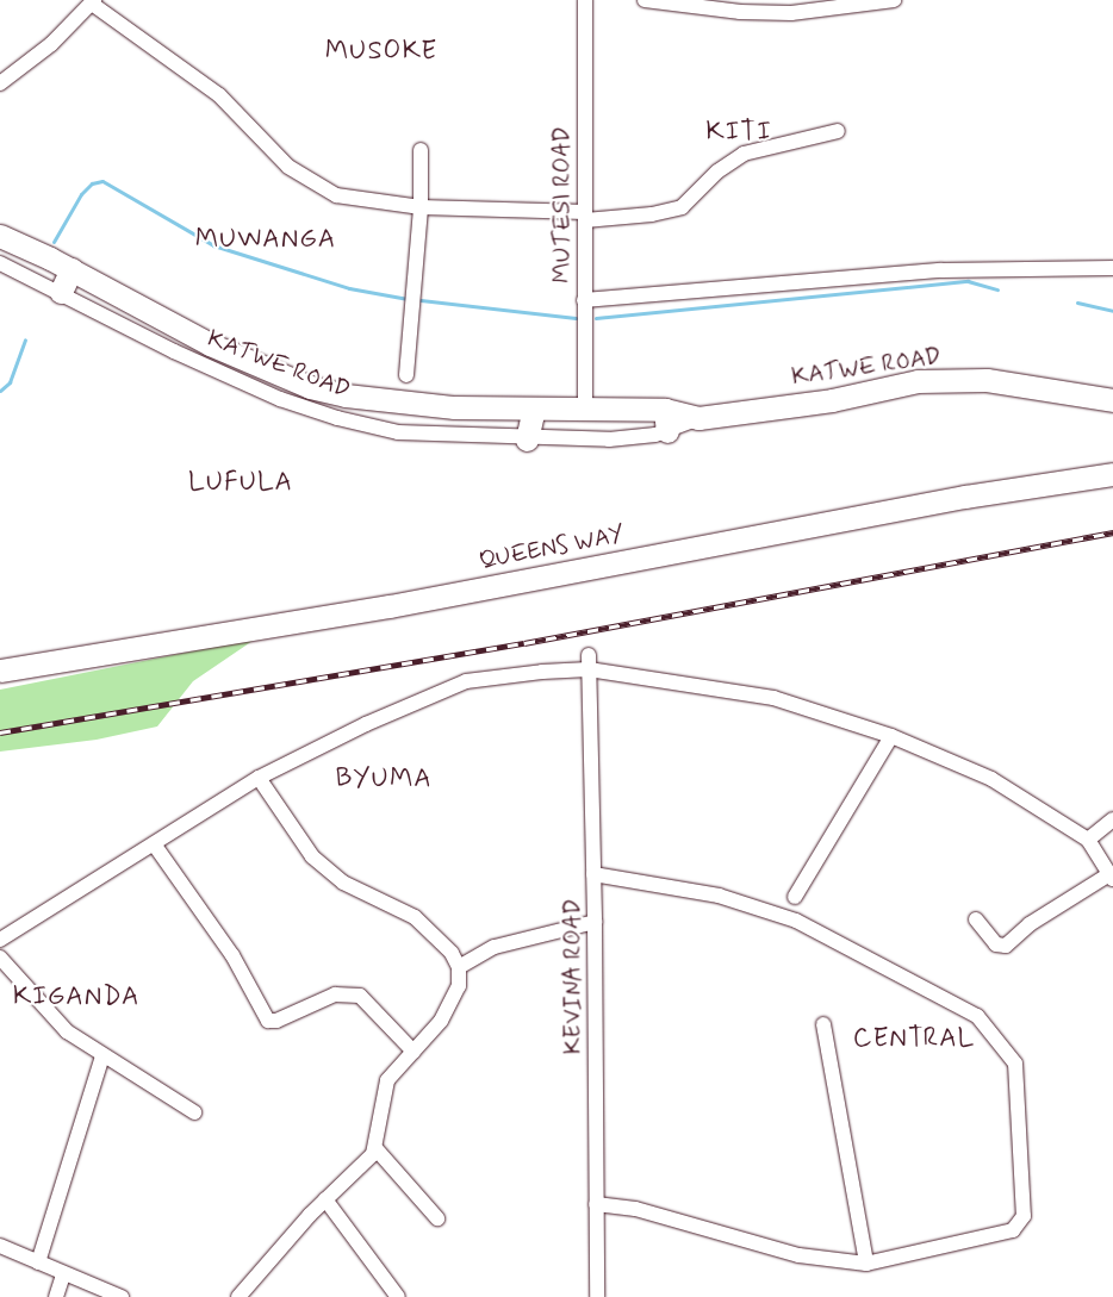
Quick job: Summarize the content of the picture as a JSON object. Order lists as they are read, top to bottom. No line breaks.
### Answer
{"streets":{"highway":["KATWE ROAD","QUEENS WAY"],"street":["MUTESI ROAD","KEVINA ROAD"]},"crossings":[["MUTESI ROAD","KATWE ROAD"]],"districts":["MUSOKE","KITI","MUWANGA","LUFULA","BYUMA","KIGANDA","CENTRAL"]}
